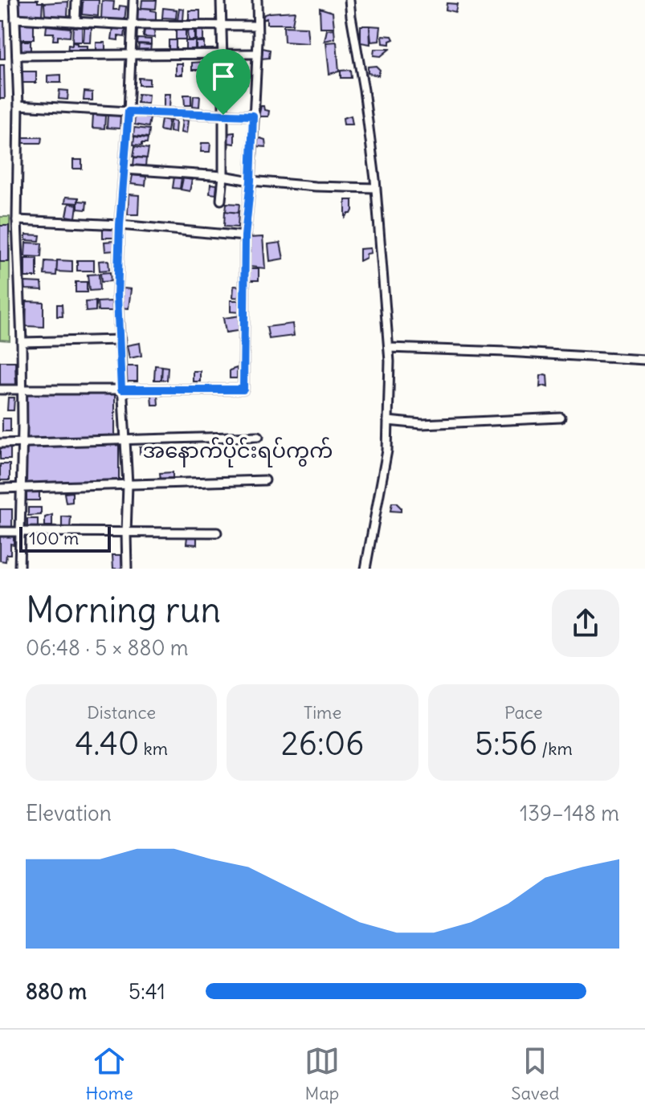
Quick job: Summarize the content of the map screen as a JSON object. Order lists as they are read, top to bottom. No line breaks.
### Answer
{"districts":["အနောက်ပိုင်းရပ်ကွက်"],"scale_bar":"100 m","page":{"scale":"100 m","heading":["Morning run","06:48 · 5 × 880 m"],"stats":[["Distance","4.40 km"],["Time","26:06"],["Pace","5:56 /km"]],"chart":["Elevation","139–148 m"],"list":[{"name":"880 m","note":"5:41"}],"tabs":["Home","Map","Saved"]}}
